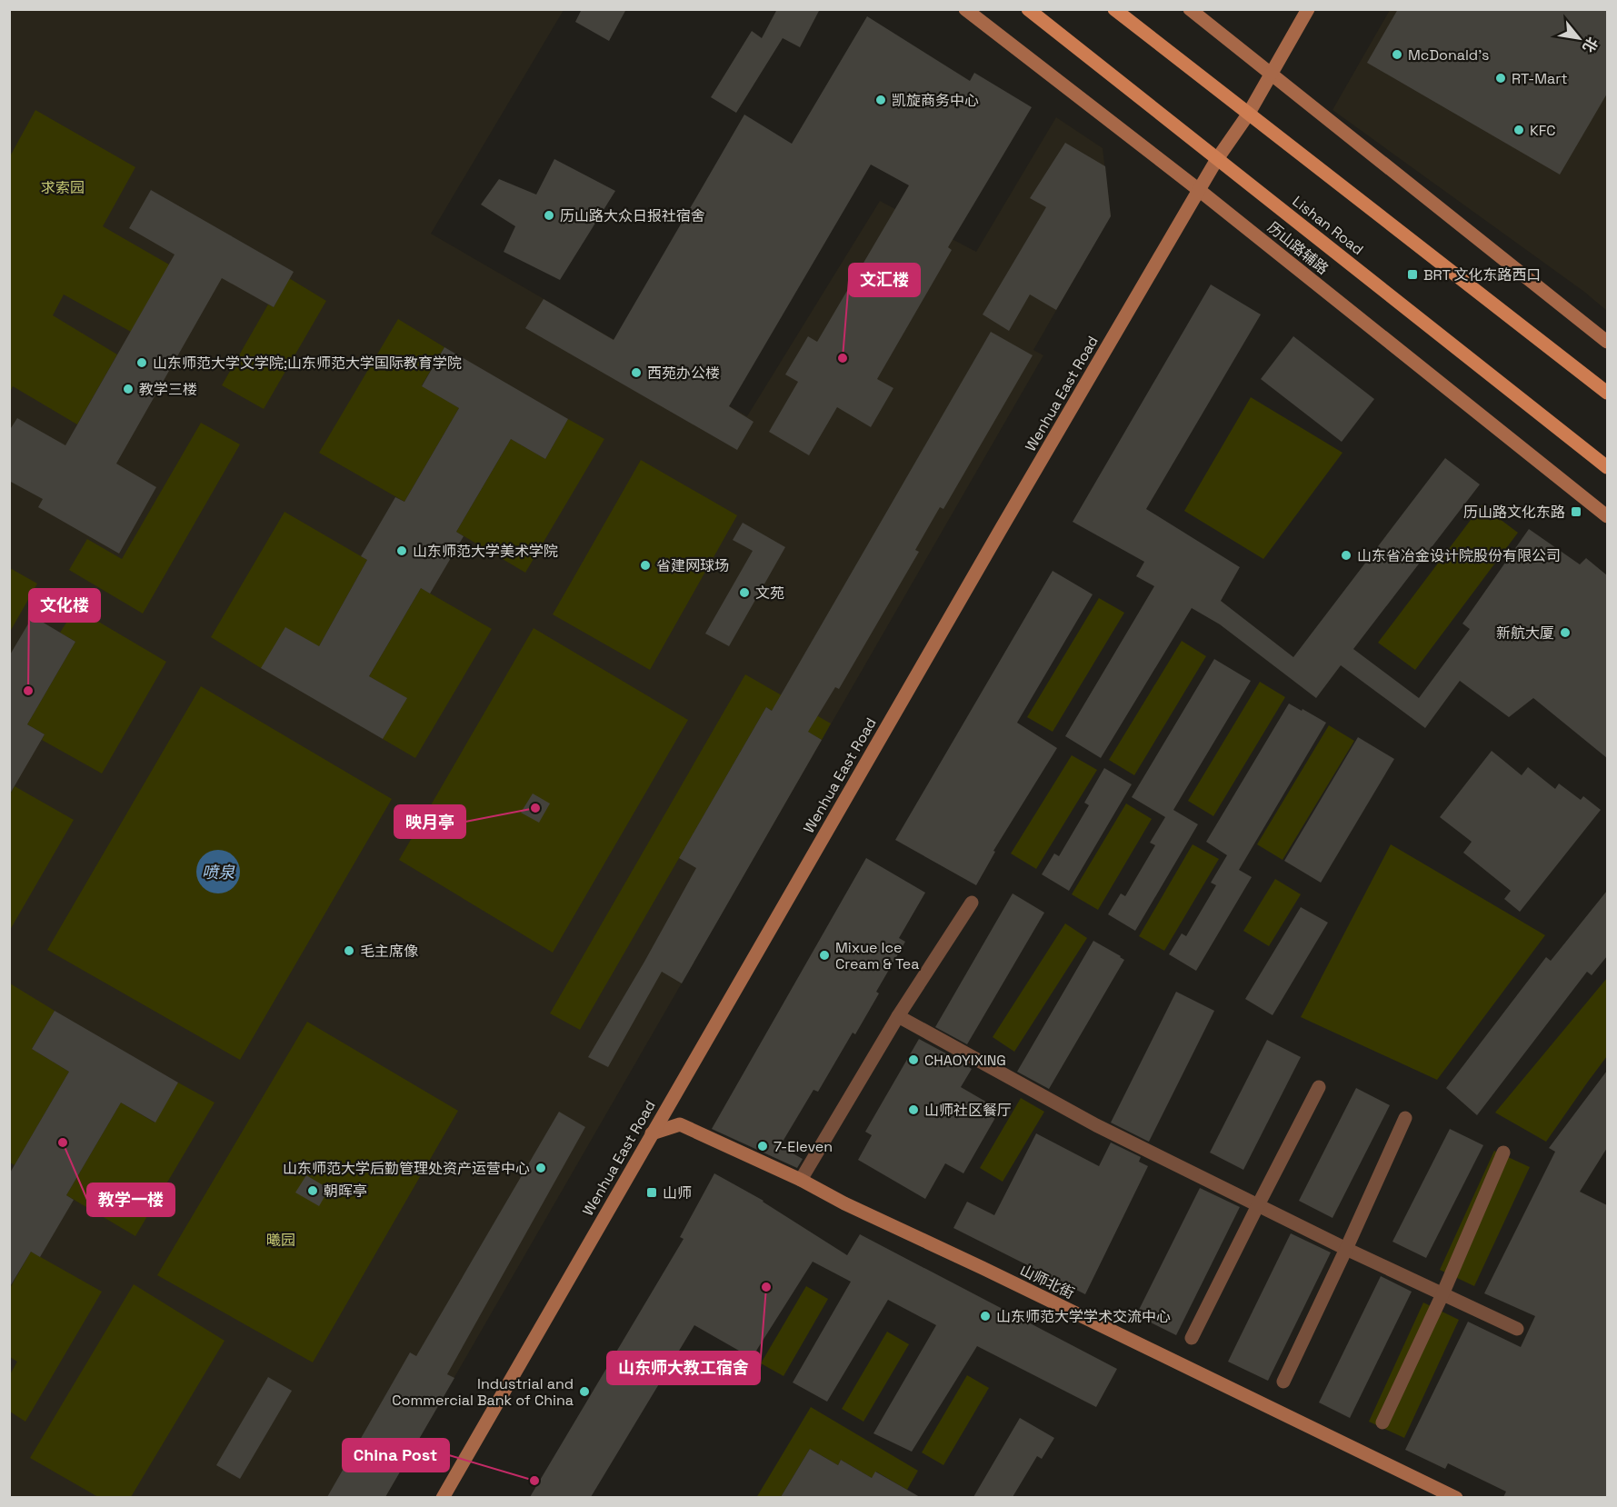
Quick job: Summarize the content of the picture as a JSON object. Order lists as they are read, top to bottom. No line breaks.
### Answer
{"streets":{"main road":["Lishan Road"],"street":["历山路辅路","Wenhua East Road","山师北街"]},"crossings":[["Lishan Road","Wenhua East Road"],["历山路辅路","Wenhua East Road"],["Wenhua East Road","山师北街"]],"water":["喷泉"],"parks":["求索园","曦园"],"places":{"other":["McDonald's","RT-Mart","凯旋商务中心","KFC","历山路大众日报社宿舍","文汇楼","山东师范大学文学院;山东师范大学国际教育学院","西苑办公楼","教学三楼","山东师范大学美术学院","山东省冶金设计院股份有限公司","省建网球场","文苑","新航大厦","文化楼","映月亭","毛主席像","Mixue Ice Cream & Tea","CHAOYIXING","山师社区餐厅","教学一楼","7-Eleven","山东师范大学后勤管理处资产运营中心","朝晖亭","山东师大教工宿舍","山东师范大学学术交流中心","Industrial and Commercial Bank of China","China Post"],"transit":["BRT 文化东路西口","历山路文化东路","山师"]},"north":"bottom right"}
